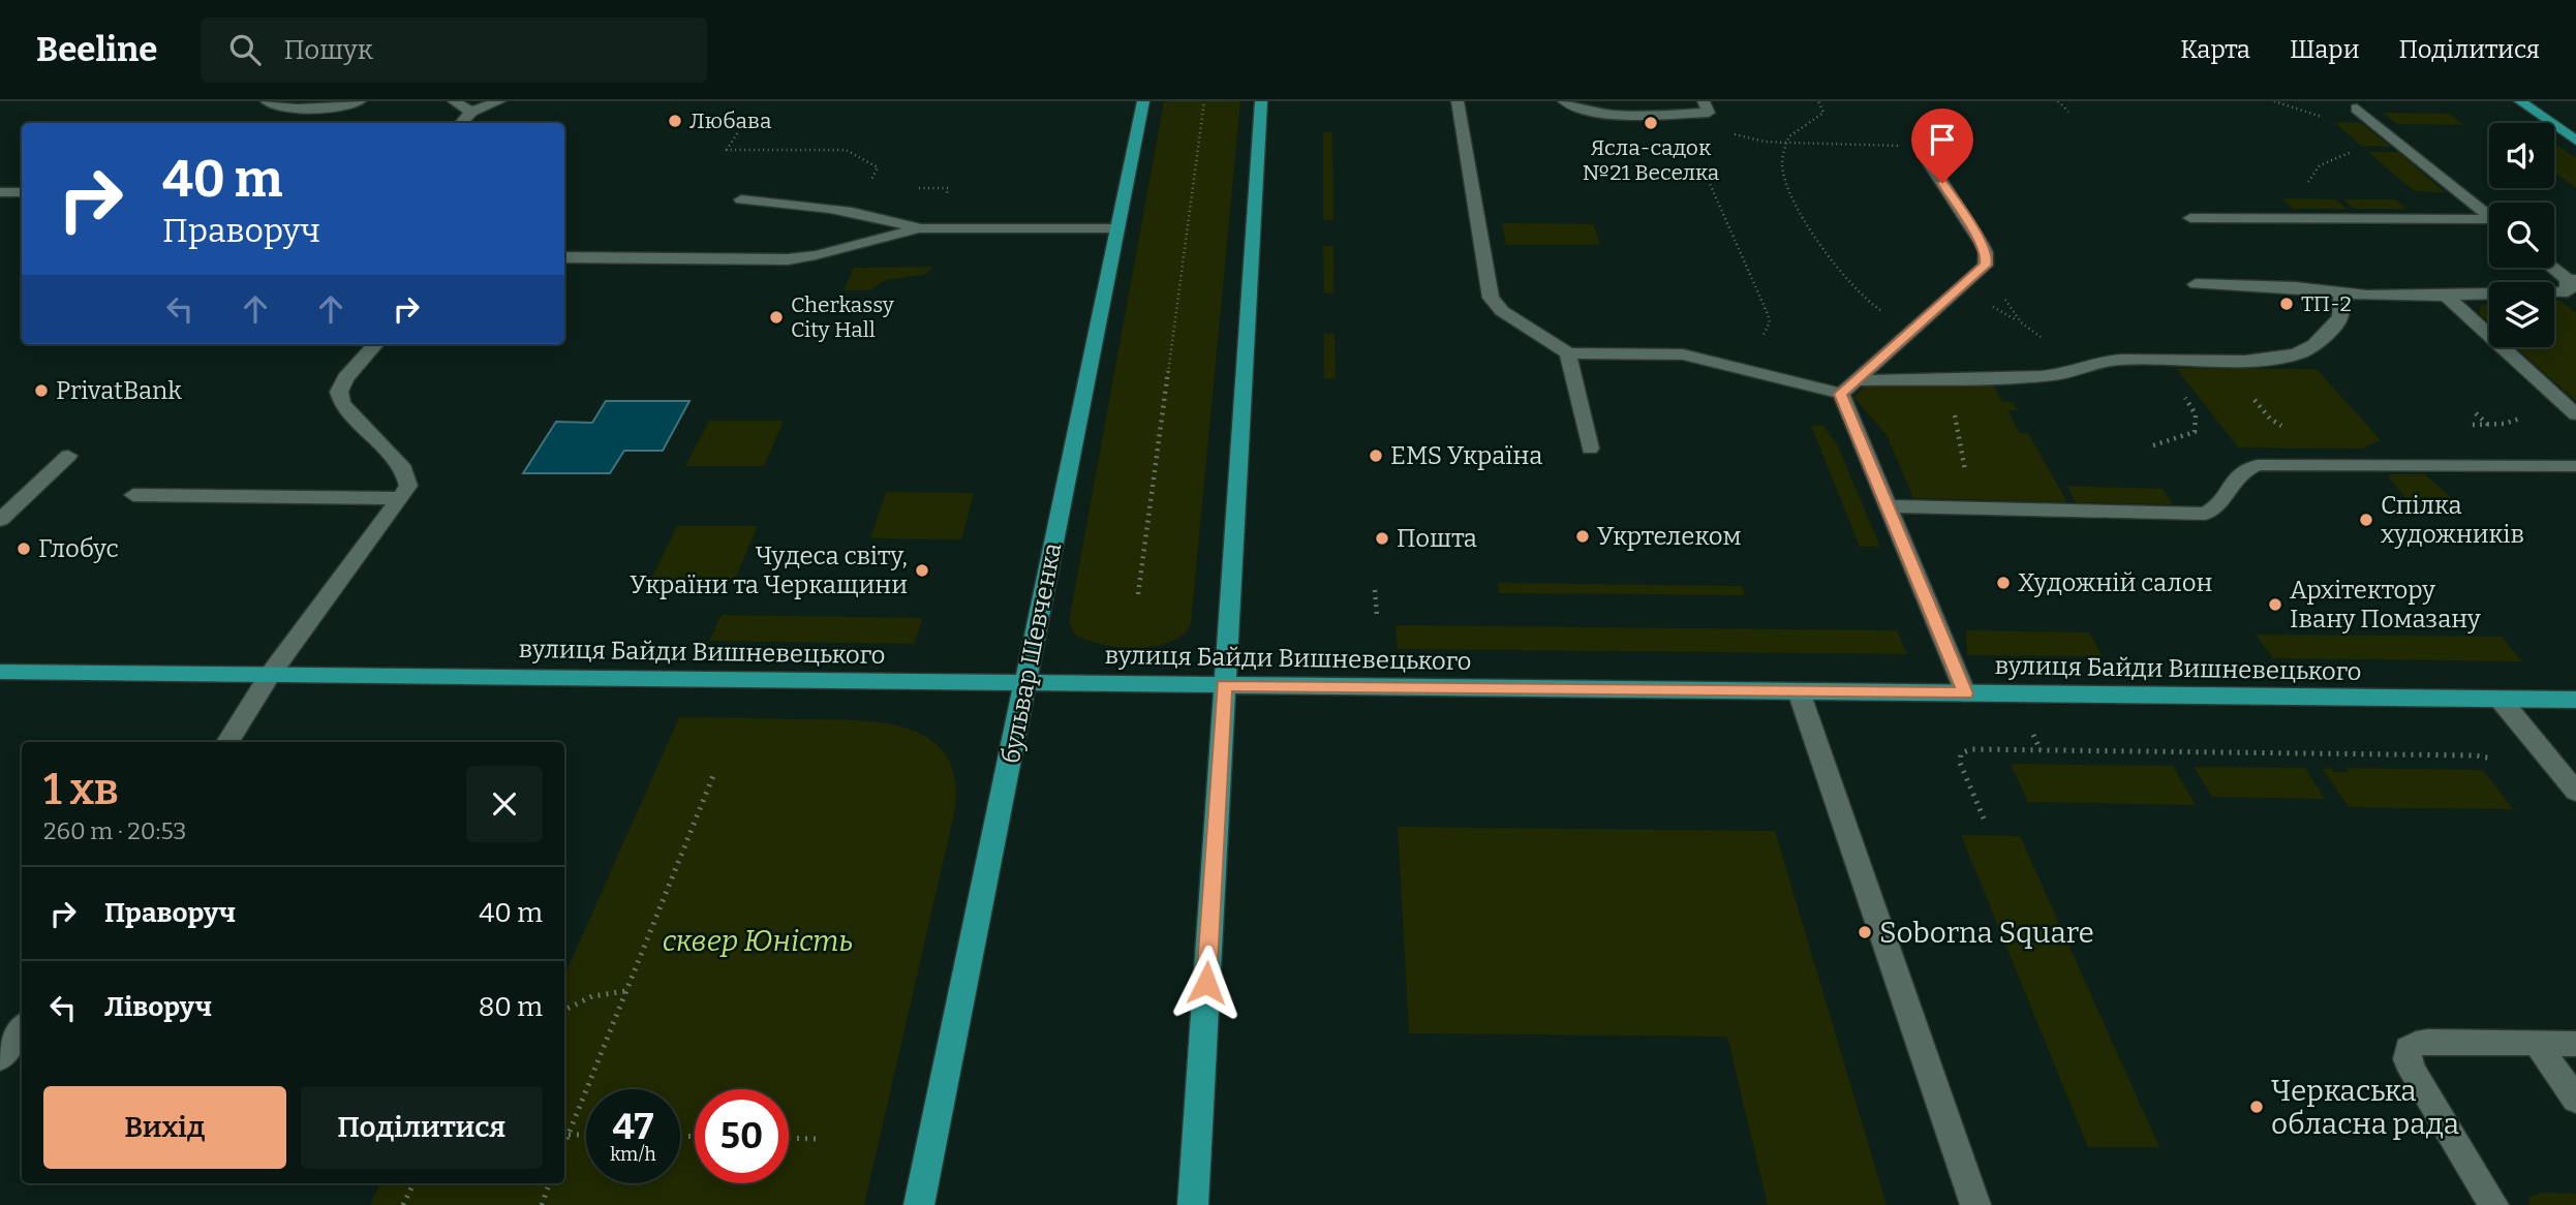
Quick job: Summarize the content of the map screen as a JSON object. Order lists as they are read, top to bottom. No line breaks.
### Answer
{"streets":{"main road":["вулиця Байди Вишневецького","бульвар Шевченка"]},"crossings":[["вулиця Байди Вишневецького","бульвар Шевченка"]],"parks":["сквер Юність"],"places":["Любава","Ясла-садок №21 Веселка","ТП-2","Cherkassy City Hall","PrivatBank","EMS Україна","Спілка художників","Укртелеком","Пошта","Глобус","Чудеса світу, України та Черкащини","Художній салон","Архітектору Івану Помазану","Soborna Square","Черкаська обласна рада"],"page":{"header":"Beeline","search":"Пошук","nav":["Карта","Шари","Поділитися"],"turn":["40 m","Праворуч"],"heading":["1 хв","260 m · 20:53"],"list":[{"name":"Праворуч","value":"40 m"},{"name":"Ліворуч","value":"80 m"}],"buttons":["Вихід","Поділитися"],"speed":"47 km/h","limit":"50"}}
